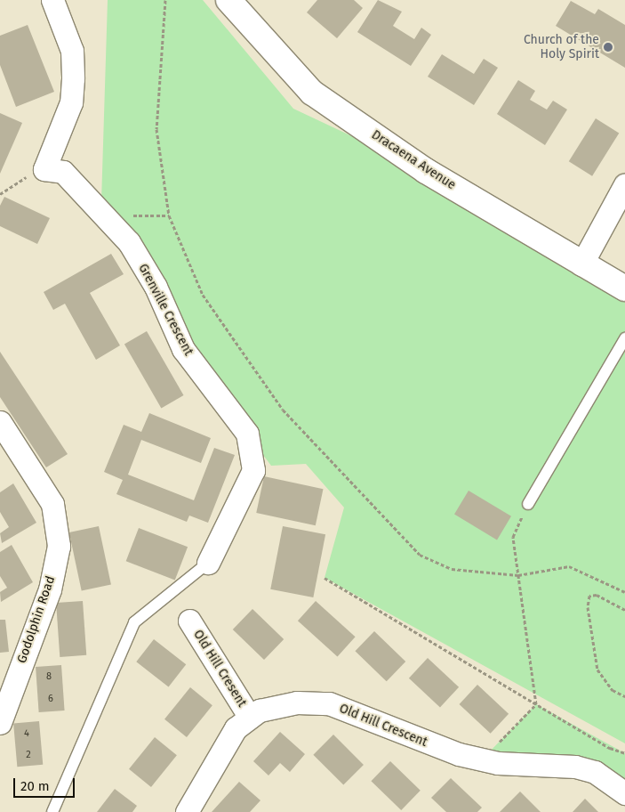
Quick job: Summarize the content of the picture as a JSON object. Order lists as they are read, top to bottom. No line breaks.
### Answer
{"streets":{"main road":["Dracaena Avenue"],"street":["Grenville Crescent","Godolphin Road","Old Hill Cresent","Old Hill Crescent"]},"crossings":[["Old Hill Cresent","Old Hill Crescent"]],"places":["Church of the Holy Spirit"],"house_numbers":["8","6","4","2"],"scale_bar":"20 m"}
